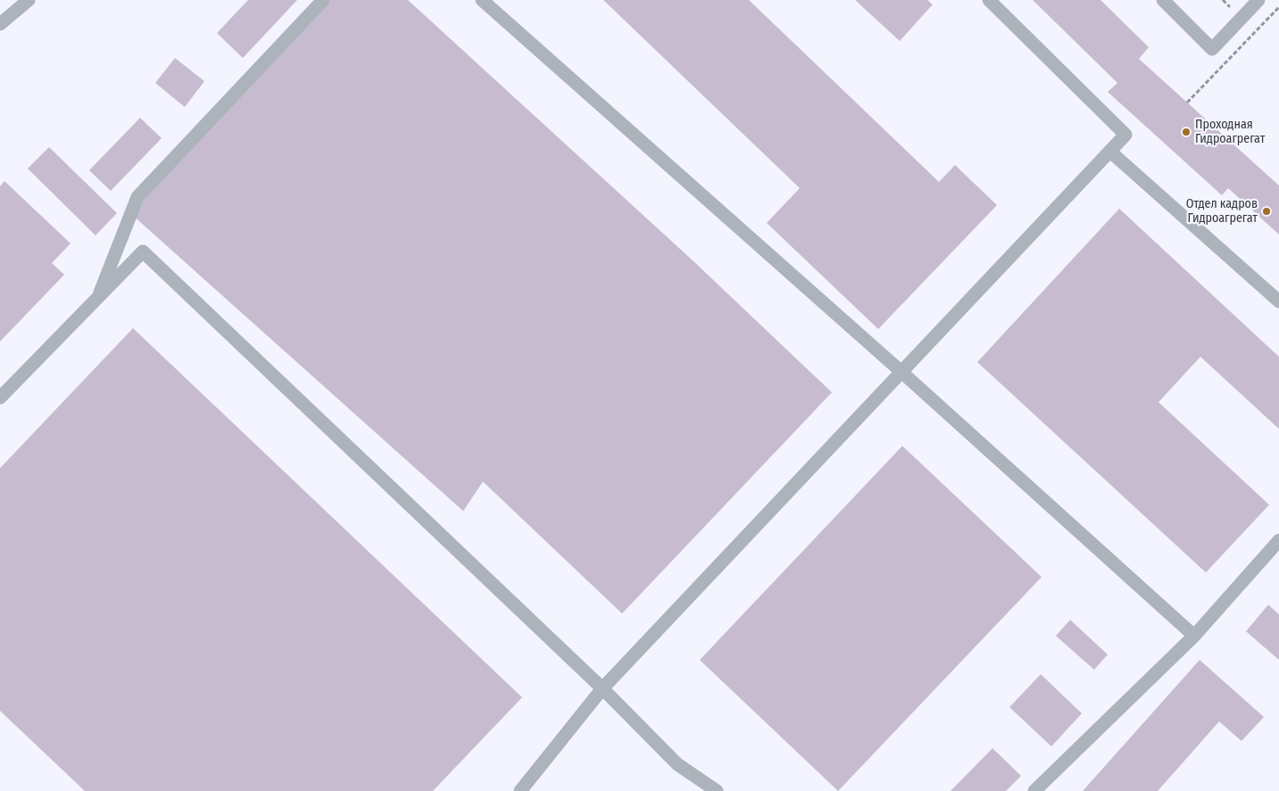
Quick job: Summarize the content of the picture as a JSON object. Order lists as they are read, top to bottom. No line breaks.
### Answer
{"places":["Проходная Гидроагрегат","Отдел кадров Гидроагрегат"]}
